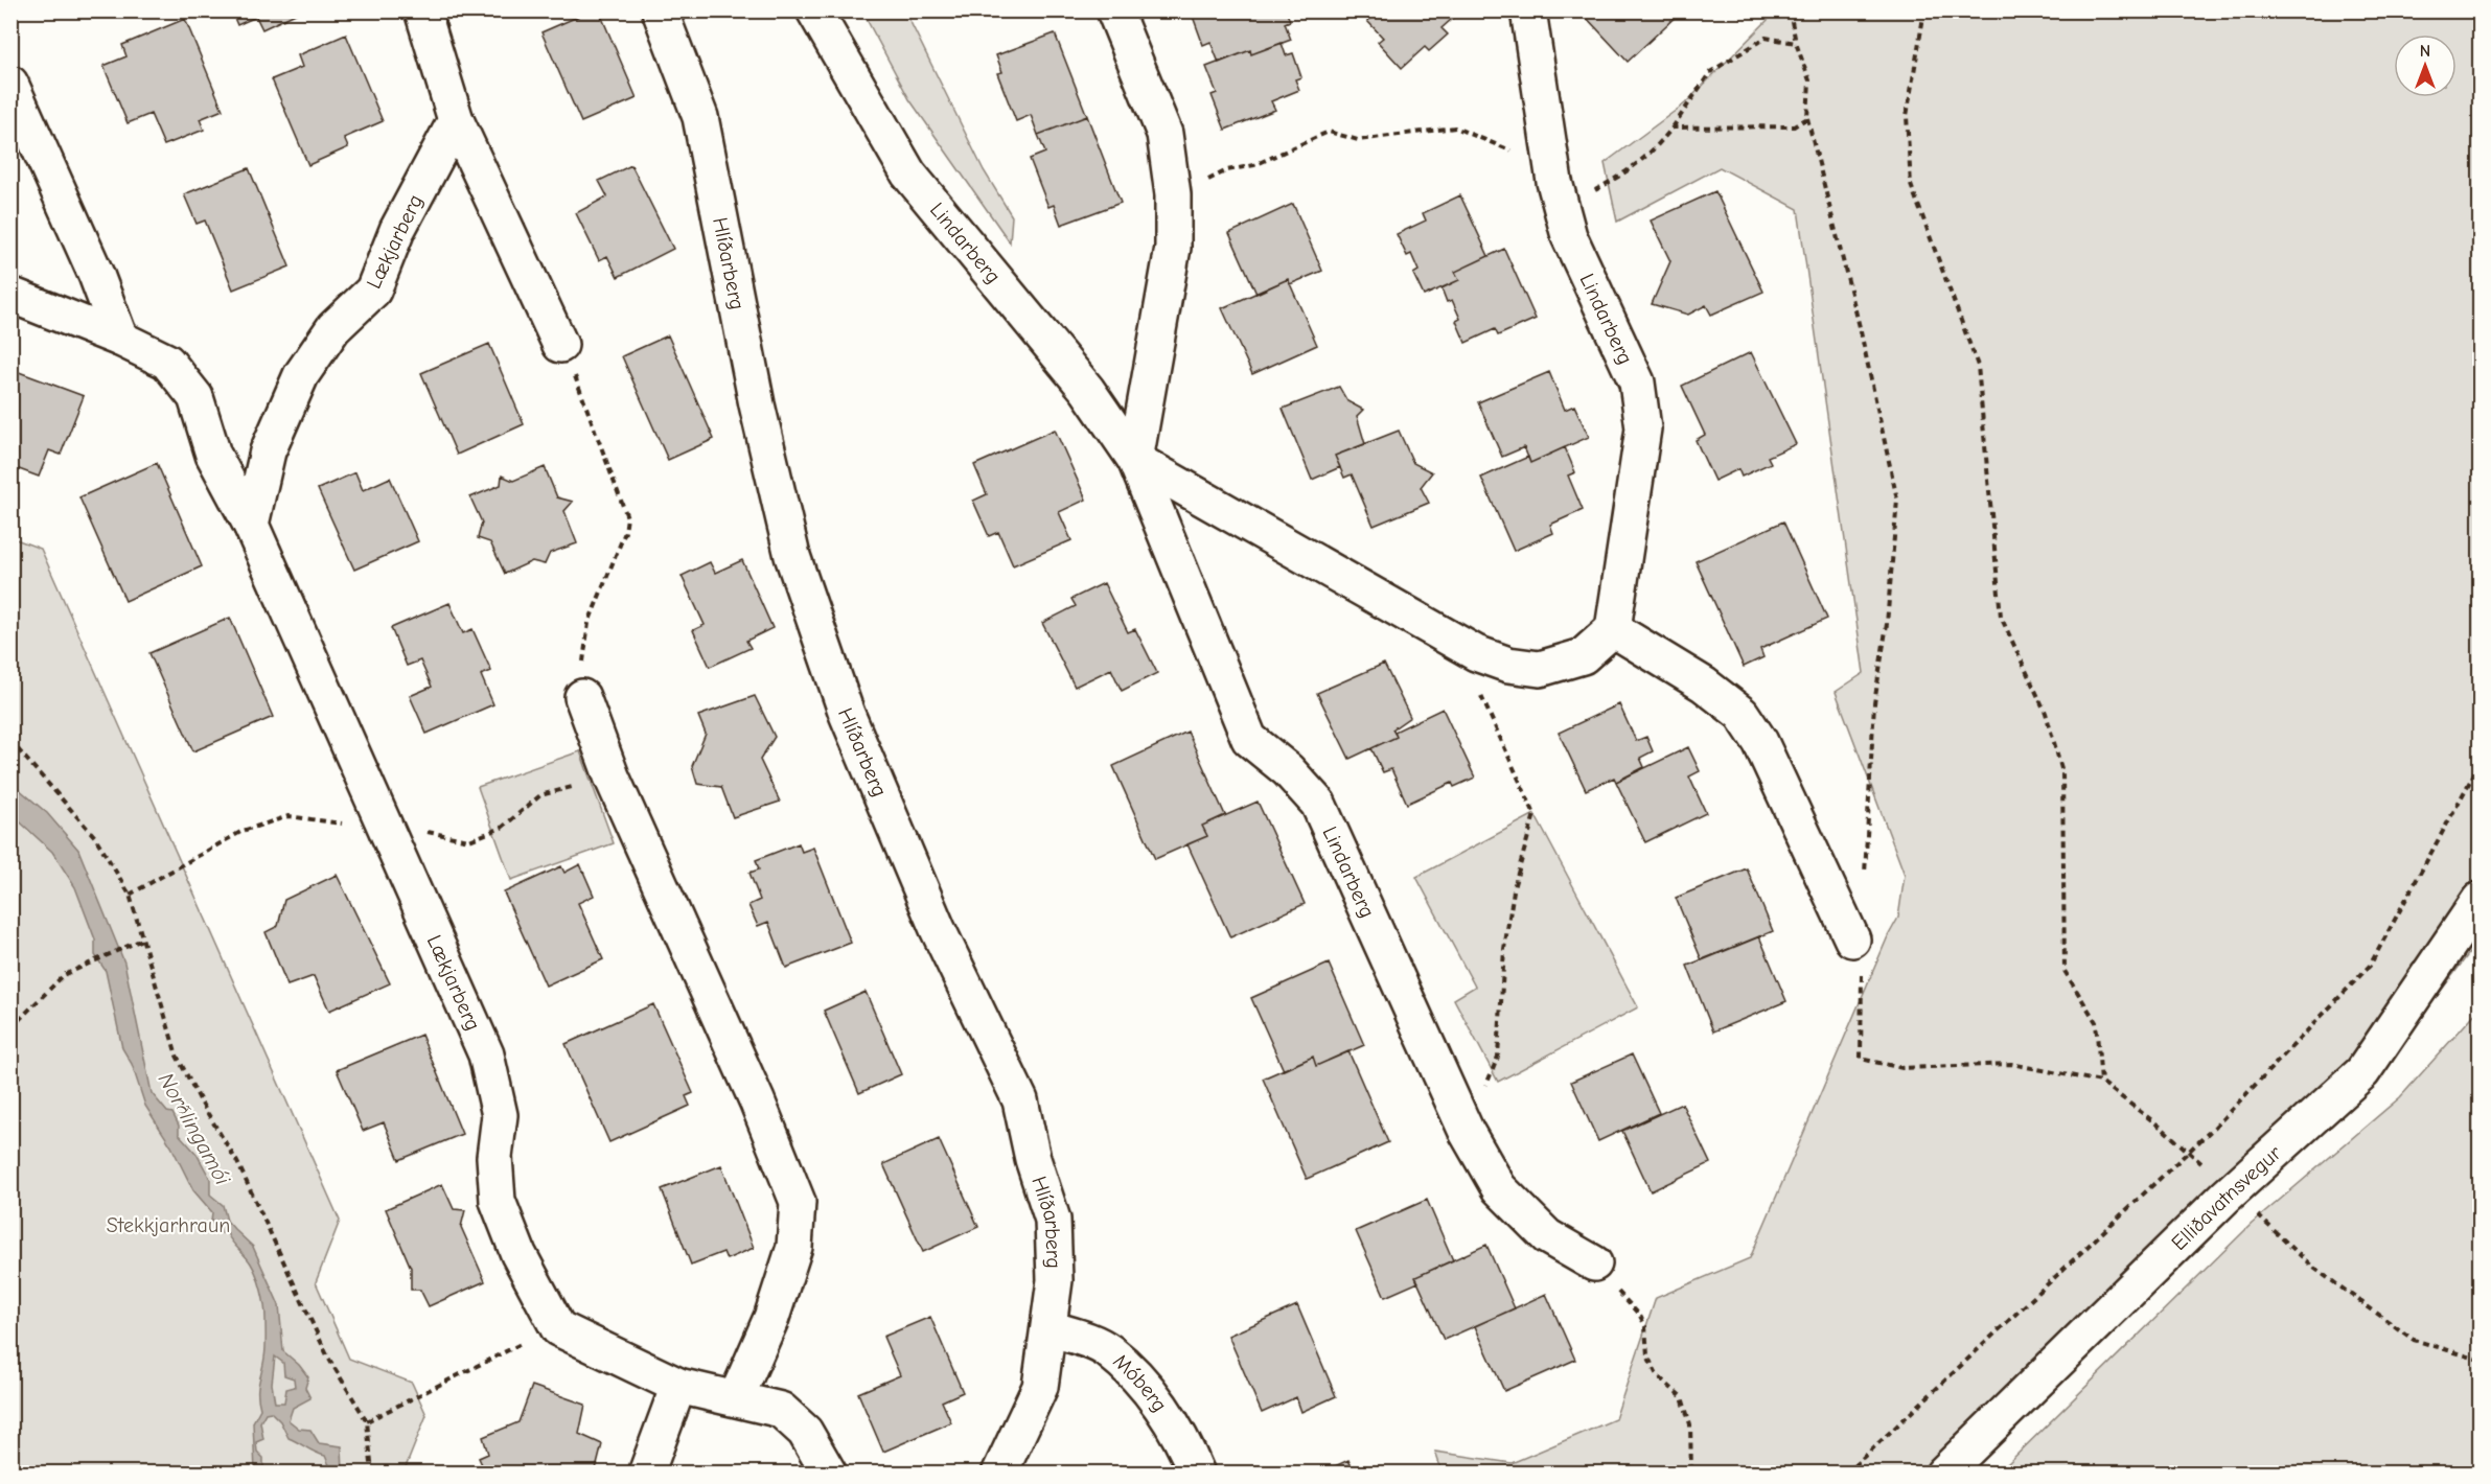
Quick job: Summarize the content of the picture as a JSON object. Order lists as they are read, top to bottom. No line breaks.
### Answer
{"streets":{"street":["Lækjarberg","Lindarberg","Hlíðarberg","Elliðavatnsvegur","Móberg"]},"crossings":[["Hlíðarberg","Móberg"]],"water":["Norðlingamói"],"parks":["Stekkjarhraun"],"north":"top"}
